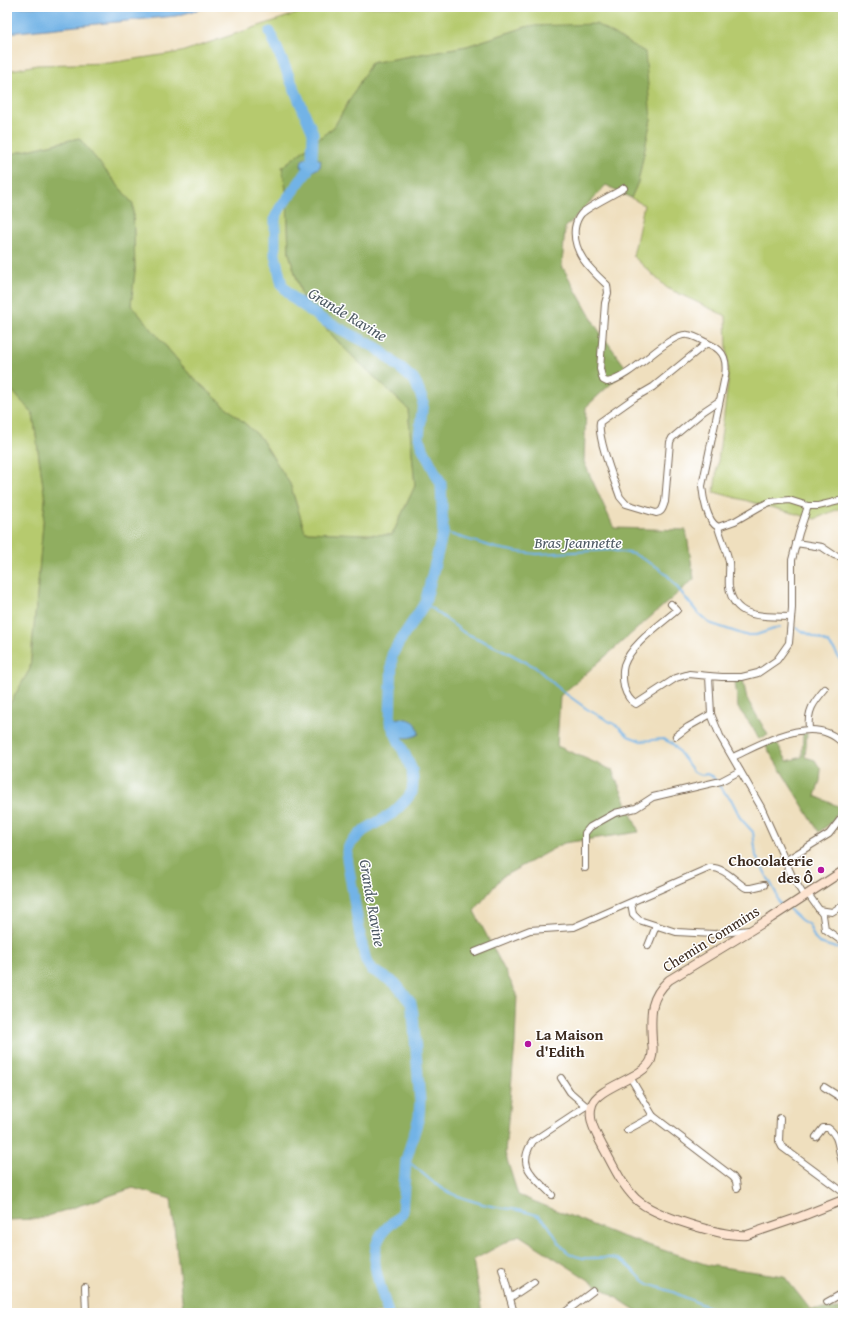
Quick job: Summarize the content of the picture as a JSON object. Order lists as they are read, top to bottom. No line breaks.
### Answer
{"streets":{"street":["Chemin Commins"]},"water":["Grande Ravine","Bras Jeannette"],"places":["Chocolaterie des Ô","La Maison d'Edith"]}
